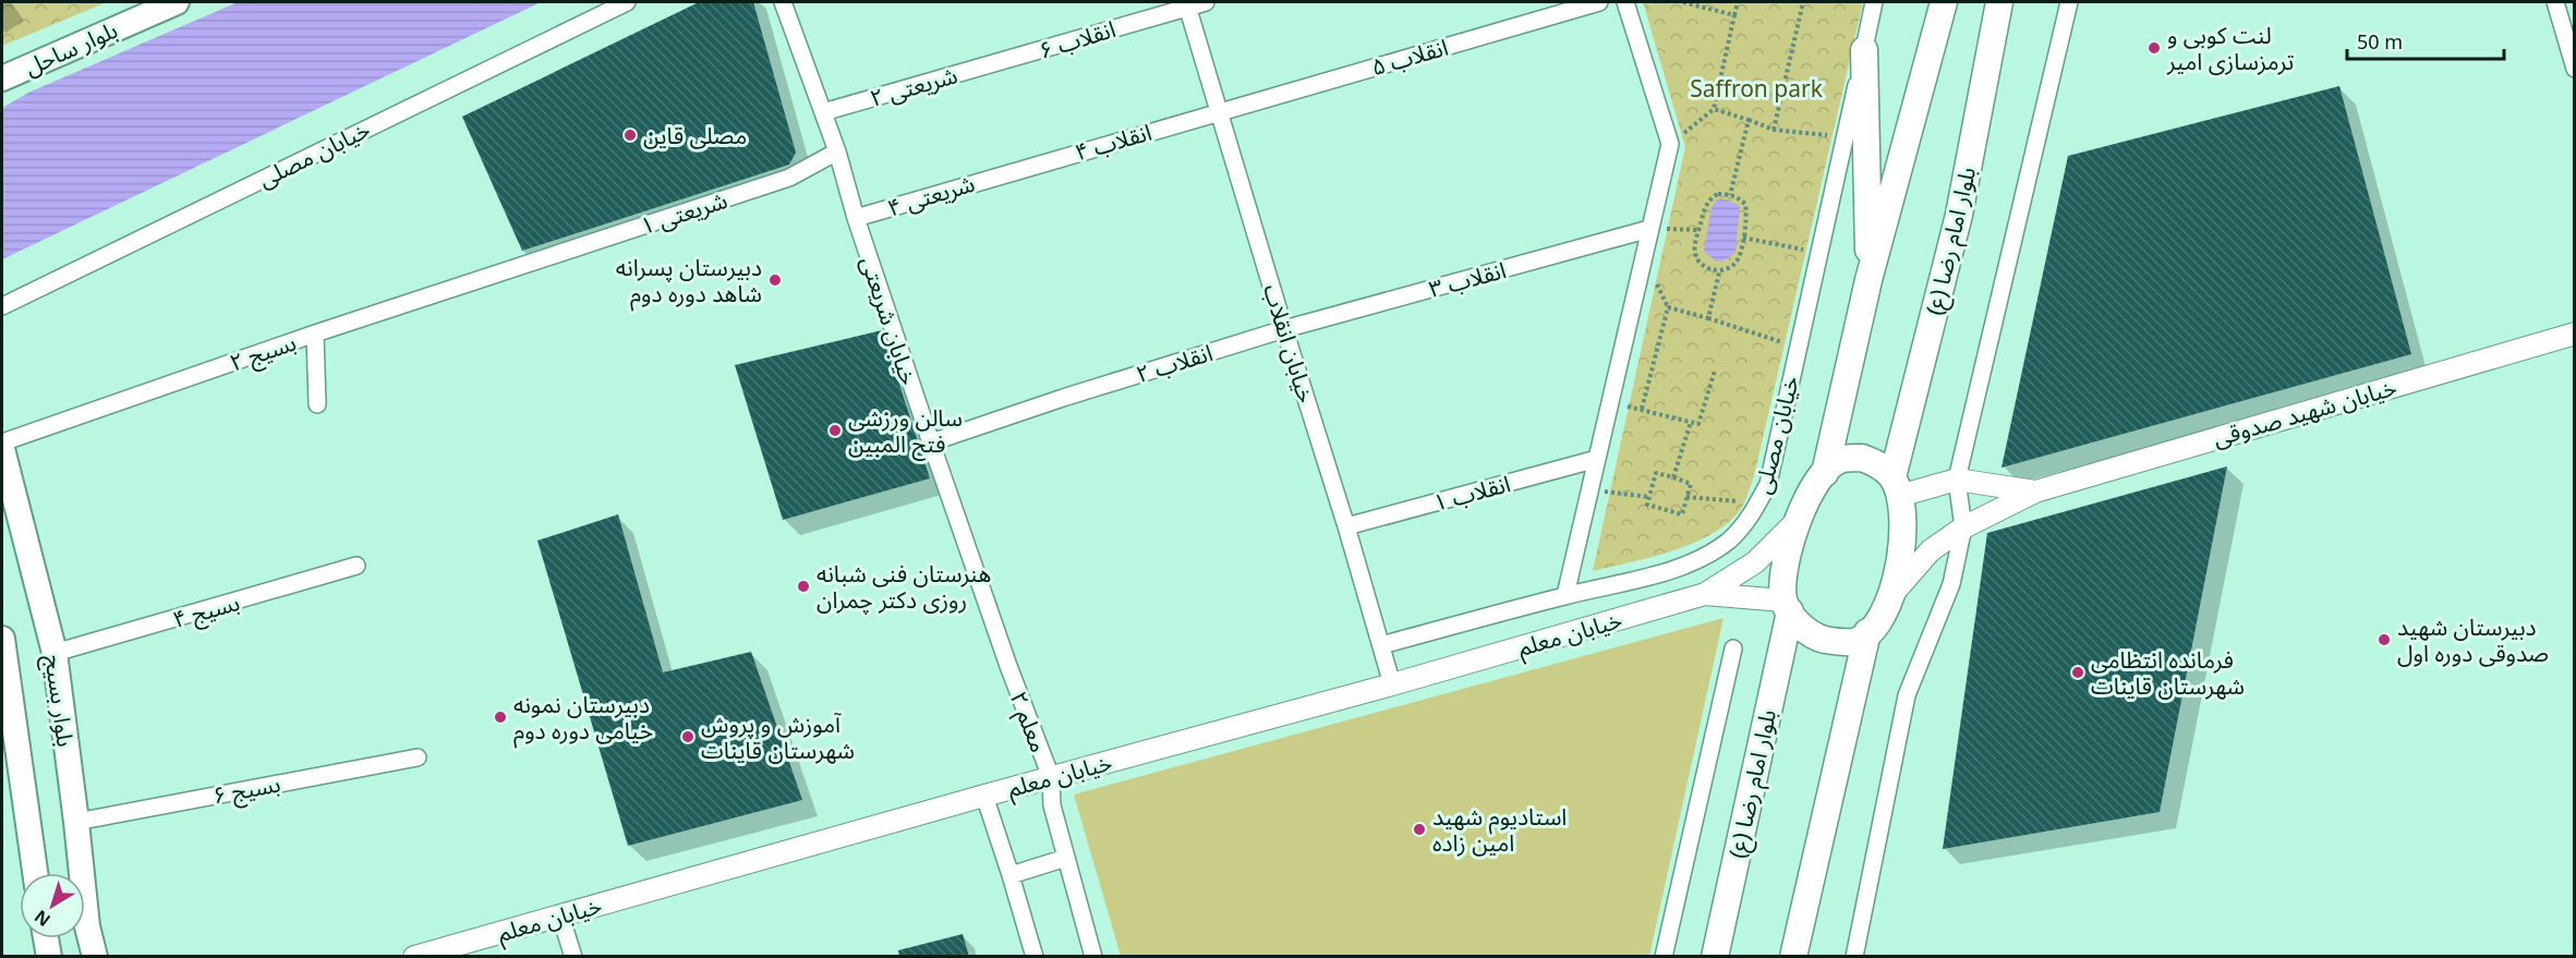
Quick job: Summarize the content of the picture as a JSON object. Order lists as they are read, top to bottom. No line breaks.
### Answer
{"streets":{"main road":["بلوار ساحل","بلوار امام رضا (ع)","بلوار بسیج"],"street":["انقلاب ۶","انقلاب ۵","شریعتی ۲","انقلاب ۴","خیابان مصلی","شریعتی ۴","شریعتی ۱","انقلاب ۳","خیابان شریعتی","خیابان انقلاب","بسیج ۲","انقلاب ۲","خیابان شهید صدوقی","انقلاب ۱","بسیج ۴","خیابان معلم","معلم ۲","بسیج ۶"]},"crossings":[["انقلاب ۶","شریعتی ۲"],["انقلاب ۶","خیابان انقلاب"],["انقلاب ۵","انقلاب ۴"],["انقلاب ۵","خیابان انقلاب"],["شریعتی ۲","خیابان شریعتی"],["انقلاب ۴","شریعتی ۴"],["انقلاب ۴","خیابان انقلاب"],["خیابان مصلی","خیابان انقلاب"],["شریعتی ۴","خیابان شریعتی"],["شریعتی ۱","خیابان شریعتی"],["شریعتی ۱","بسیج ۲"],["انقلاب ۳","خیابان انقلاب"],["انقلاب ۳","انقلاب ۲"],["خیابان شریعتی","انقلاب ۲"],["خیابان شریعتی","معلم ۲"],["خیابان انقلاب","انقلاب ۲"],["خیابان انقلاب","انقلاب ۱"],["خیابان انقلاب","خیابان معلم"],["بسیج ۴","بلوار بسیج"],["خیابان معلم","معلم ۲"],["بلوار بسیج","بسیج ۶"]],"parks":["Saffron park"],"places":["لنت کوبی و ترمزسازی امیر","مصلی قاین","دبیرستان پسرانه شاهد دوره دوم","سالن ورزشی فتح المبین","هنرستان فنی شبانه روزی دکتر چمران","دبیرستان شهید صدوقی دوره اول","فرمانده انتظامی شهرستان قاینات","دبیرستان نمونه خیامی دوره دوم","آموزش و پروش شهرستان قاینات","استادیوم شهید امین زاده"],"scale_bar":"50 m","north":"bottom left"}
